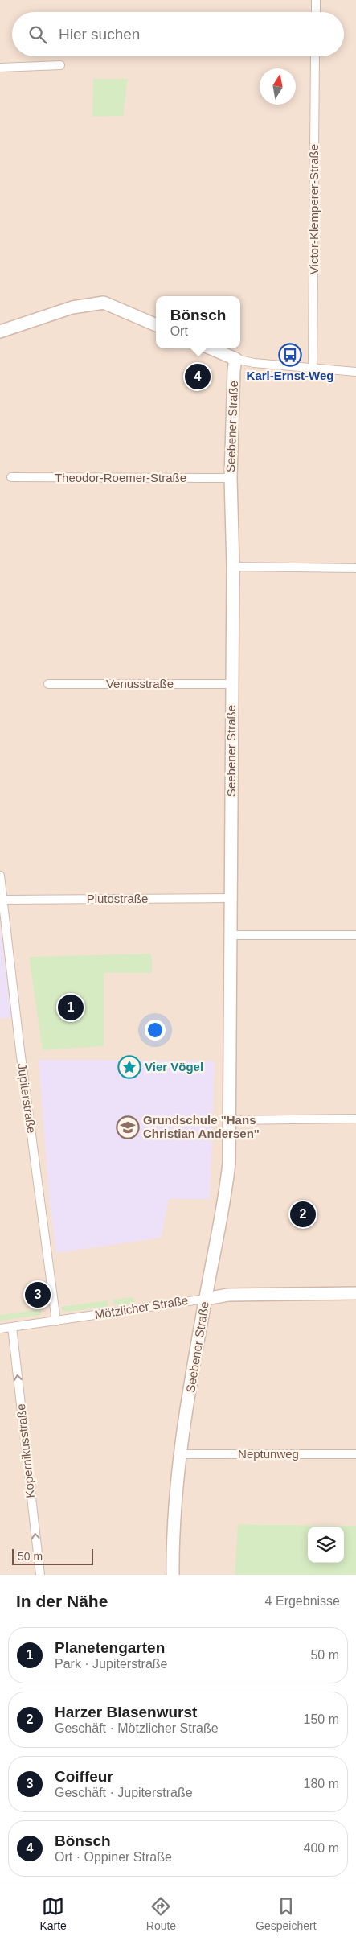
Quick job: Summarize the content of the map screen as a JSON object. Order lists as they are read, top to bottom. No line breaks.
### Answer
{"streets":{"street":["Victor-Klemperer-Straße","Seebener Straße","Theodor-Roemer-Straße","Venusstraße","Plutostraße","Jupiterstraße","Mötzlicher Straße","Kopernikusstraße","Neptunweg"]},"crossings":[["Seebener Straße","Theodor-Roemer-Straße"],["Seebener Straße","Venusstraße"],["Seebener Straße","Plutostraße"],["Seebener Straße","Mötzlicher Straße"],["Seebener Straße","Neptunweg"],["Plutostraße","Jupiterstraße"],["Jupiterstraße","Mötzlicher Straße"],["Mötzlicher Straße","Kopernikusstraße"]],"one_way":["Kopernikusstraße"],"places":{"bus stop":["Karl-Ernst-Weg"],"place":["Vier Vögel"],"school or university":["Grundschule \"Hans Christian Andersen\""]},"scale_bar":"50 m","north":"top","page":{"search":"Hier suchen","popup":["Bönsch","Ort"],"pins":["4","1","2","3"],"scale":"50 m","heading":["In der Nähe","4 Ergebnisse"],"list":[{"mark":"1","name":"Planetengarten","note":"Park · Jupiterstraße","value":"50 m"},{"mark":"2","name":"Harzer Blasenwurst","note":"Geschäft · Mötzlicher Straße","value":"150 m"},{"mark":"3","name":"Coiffeur","note":"Geschäft · Jupiterstraße","value":"180 m"},{"mark":"4","name":"Bönsch","note":"Ort · Oppiner Straße","value":"400 m"}],"nav":["Karte","Route","Gespeichert"]}}
